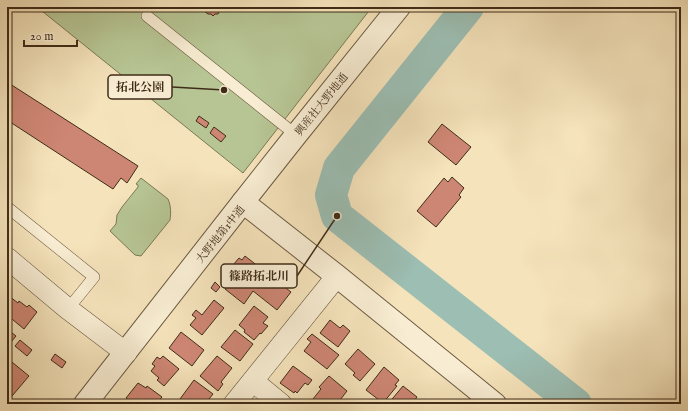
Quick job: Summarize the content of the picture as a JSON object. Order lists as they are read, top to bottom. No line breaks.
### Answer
{"streets":{"street":["興産社大野地通","大野地第1中通"]},"crossings":[["興産社大野地通","大野地第1中通"]],"places":["拓北公園","篠路拓北川"],"scale_bar":"20 m"}
